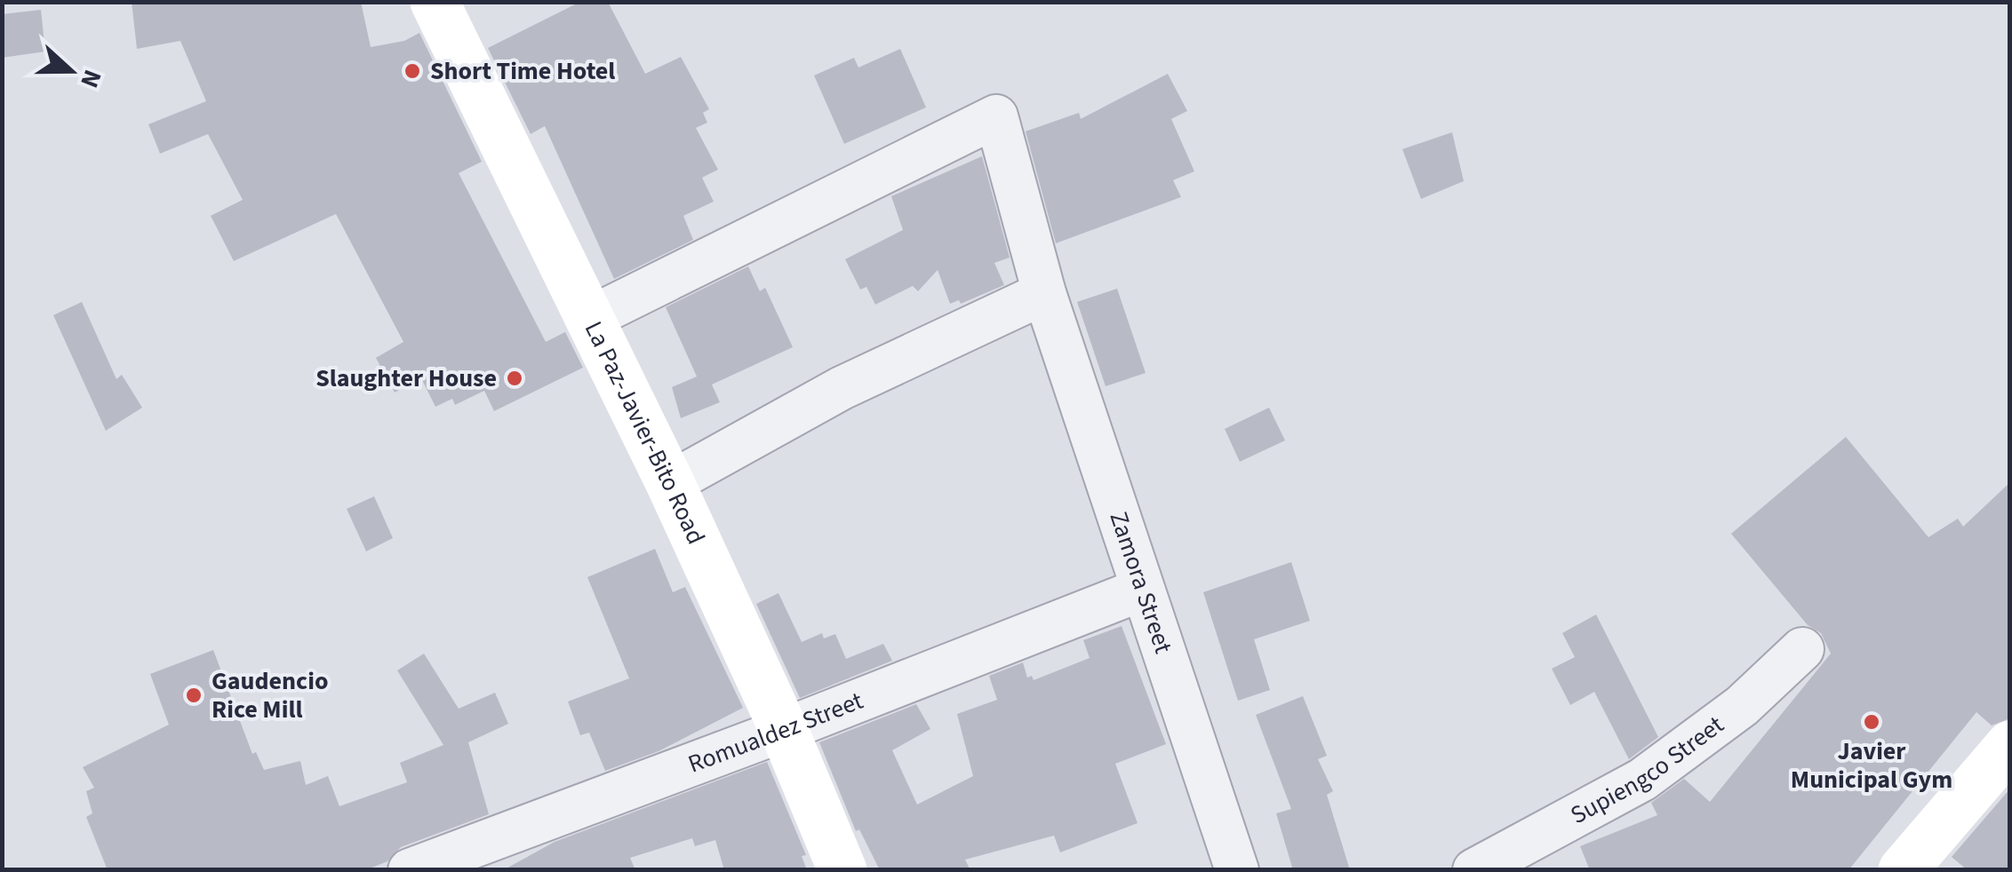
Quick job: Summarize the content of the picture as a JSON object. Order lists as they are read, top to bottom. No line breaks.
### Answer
{"streets":{"main road":["La Paz-Javier-Bito Road"],"street":["Zamora Street","Romualdez Street","Supiengco Street"]},"crossings":[["La Paz-Javier-Bito Road","Zamora Street"],["La Paz-Javier-Bito Road","Romualdez Street"],["Zamora Street","Romualdez Street"]],"places":["Short Time Hotel","Slaughter House","Gaudencio Rice Mill","Javier Municipal Gym"],"north":"right"}
